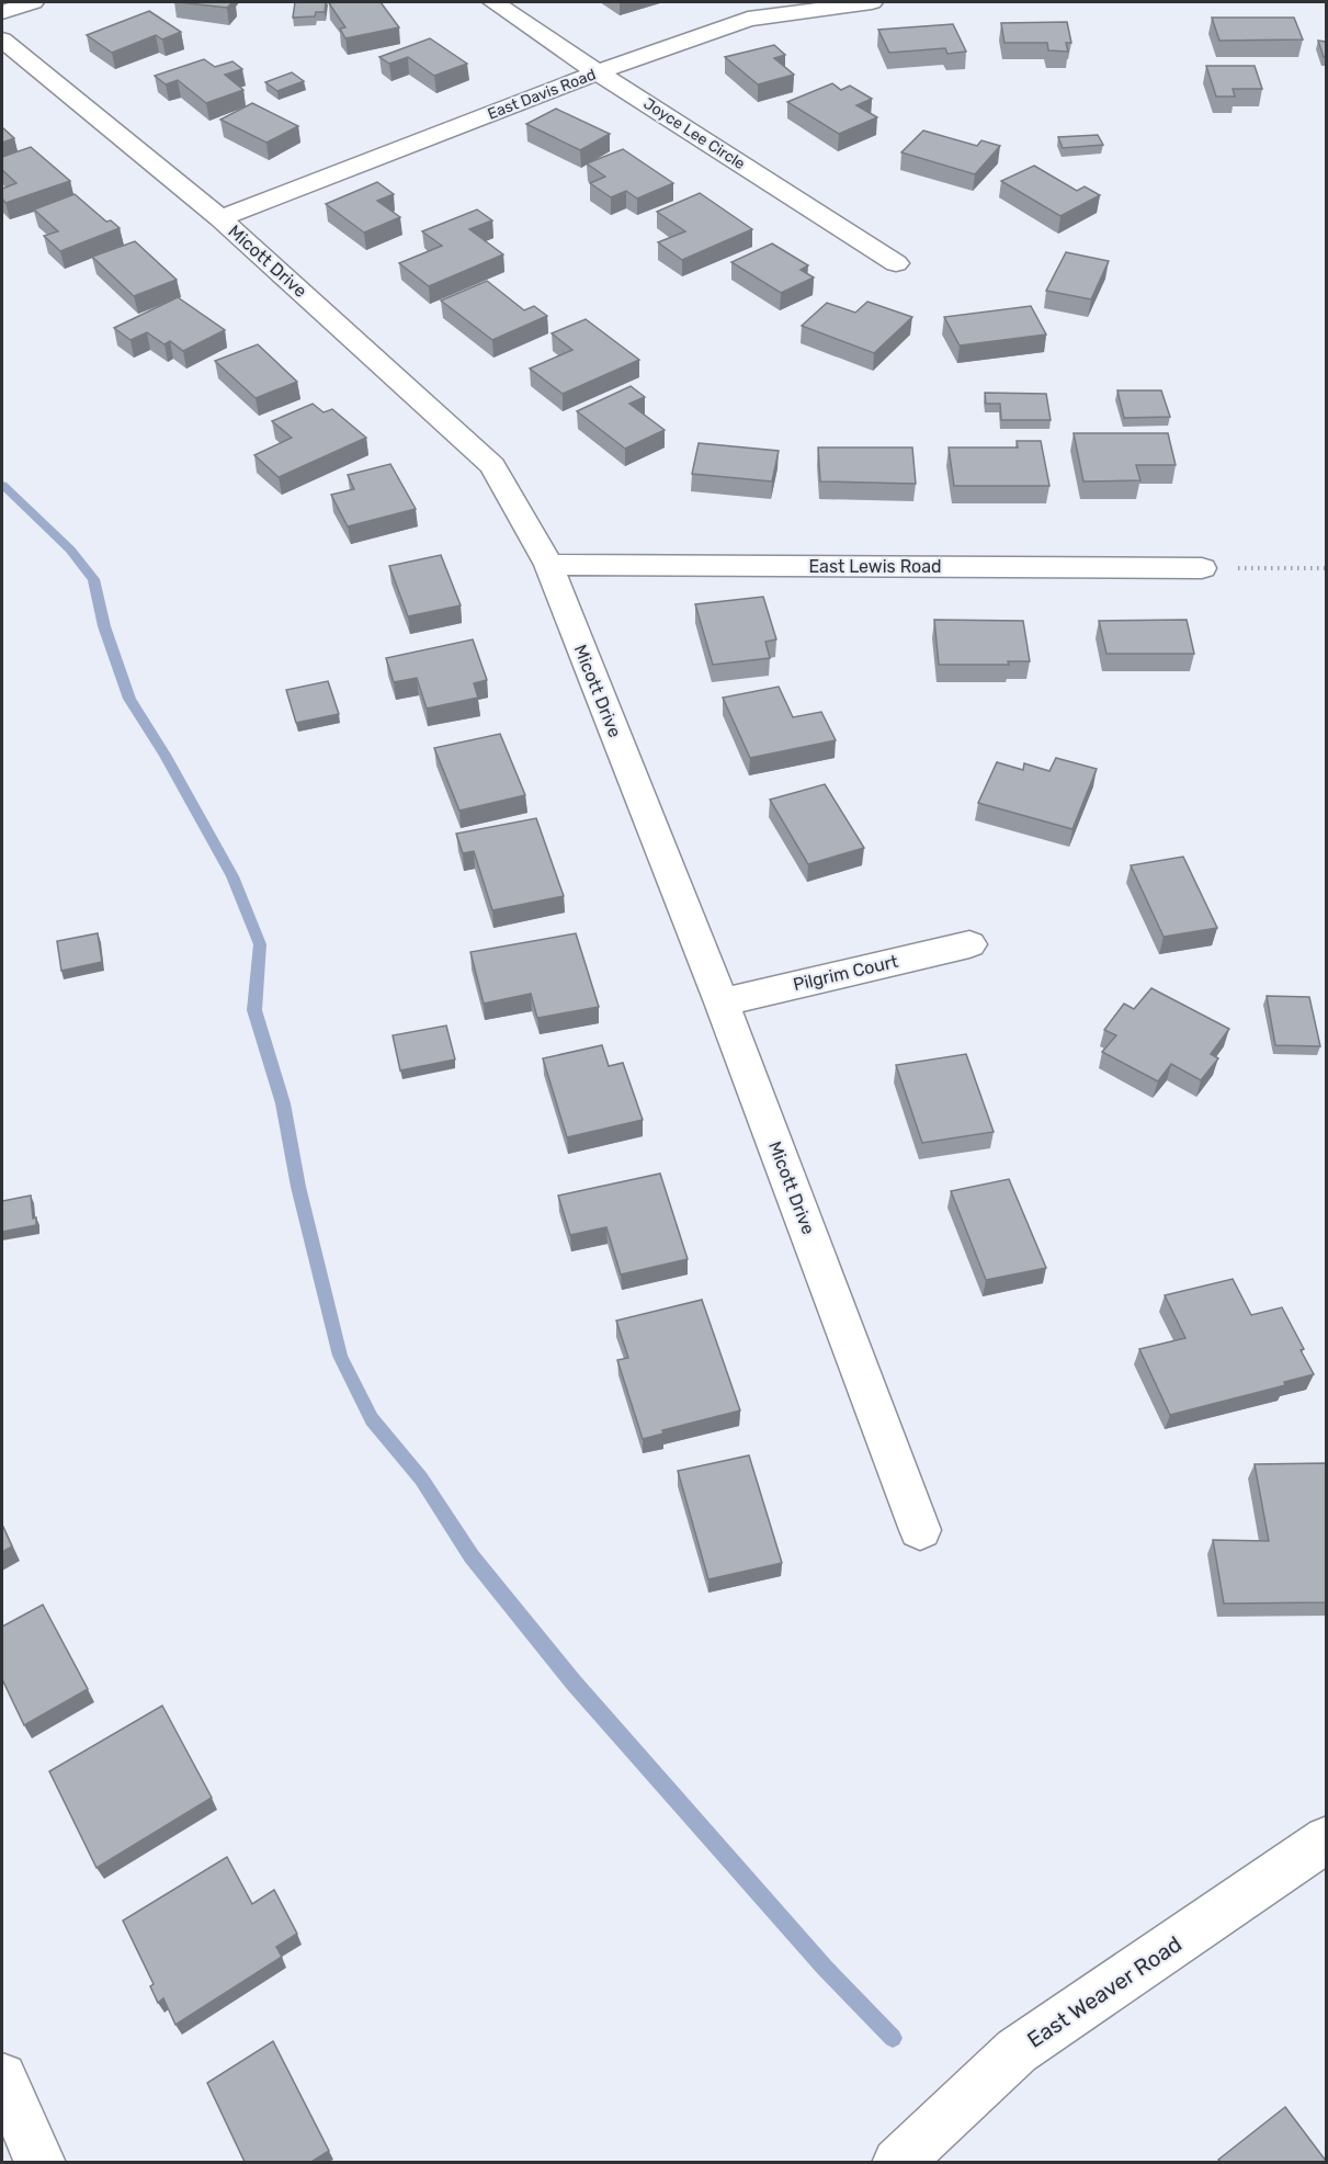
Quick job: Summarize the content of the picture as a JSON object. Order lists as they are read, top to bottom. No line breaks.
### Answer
{"streets":{"street":["East Davis Road","Joyce Lee Circle","Micott Drive","East Lewis Road","Pilgrim Court","East Weaver Road"]},"crossings":[["East Davis Road","Joyce Lee Circle"],["East Davis Road","Micott Drive"],["Micott Drive","East Lewis Road"],["Micott Drive","Pilgrim Court"]]}
